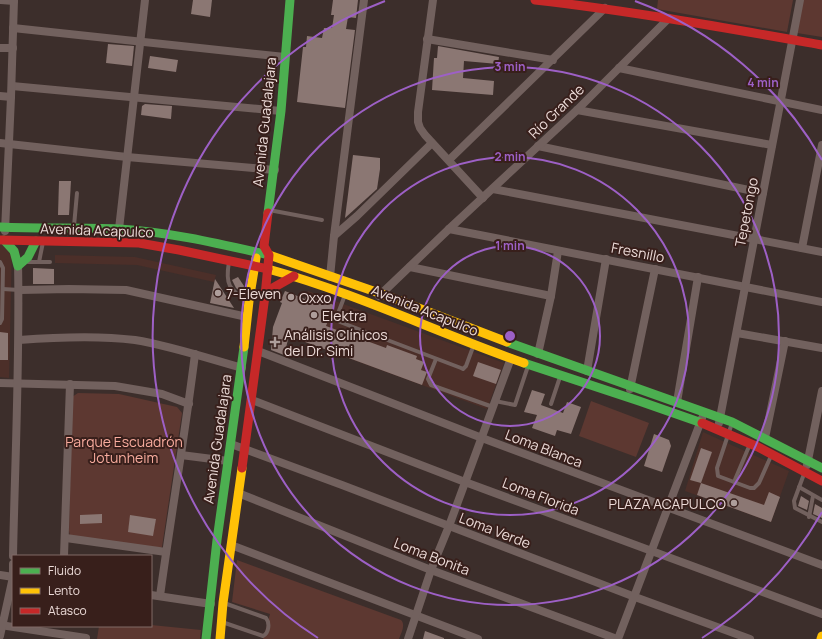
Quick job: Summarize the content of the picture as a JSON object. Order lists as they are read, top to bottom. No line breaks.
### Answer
{"streets":{"main road":["Avenida Guadalajara","Avenida Acapulco"],"street":["Río Grande","Tepetongo","Fresnillo","Loma Blanca","Loma Florida","Loma Verde","Loma Bonita"]},"crossings":[["Río Grande","Avenida Acapulco"],["Río Grande","Fresnillo"],["Avenida Guadalajara","Avenida Acapulco"],["Avenida Guadalajara","Loma Blanca"],["Avenida Guadalajara","Loma Florida"],["Avenida Guadalajara","Loma Verde"],["Avenida Guadalajara","Loma Bonita"],["Tepetongo","Avenida Acapulco"],["Tepetongo","Fresnillo"]],"parks":["Parque Escuadrón Jotunheim"],"places":{"other":["7-Eleven","Oxxo","Elektra","PLAZA ACAPULCO"],"health":["Análisis Clínicos del Dr. Simi"]},"legend":["Fluido","Lento","Atasco"],"rings":["3 min","4 min","2 min","1 min"]}
